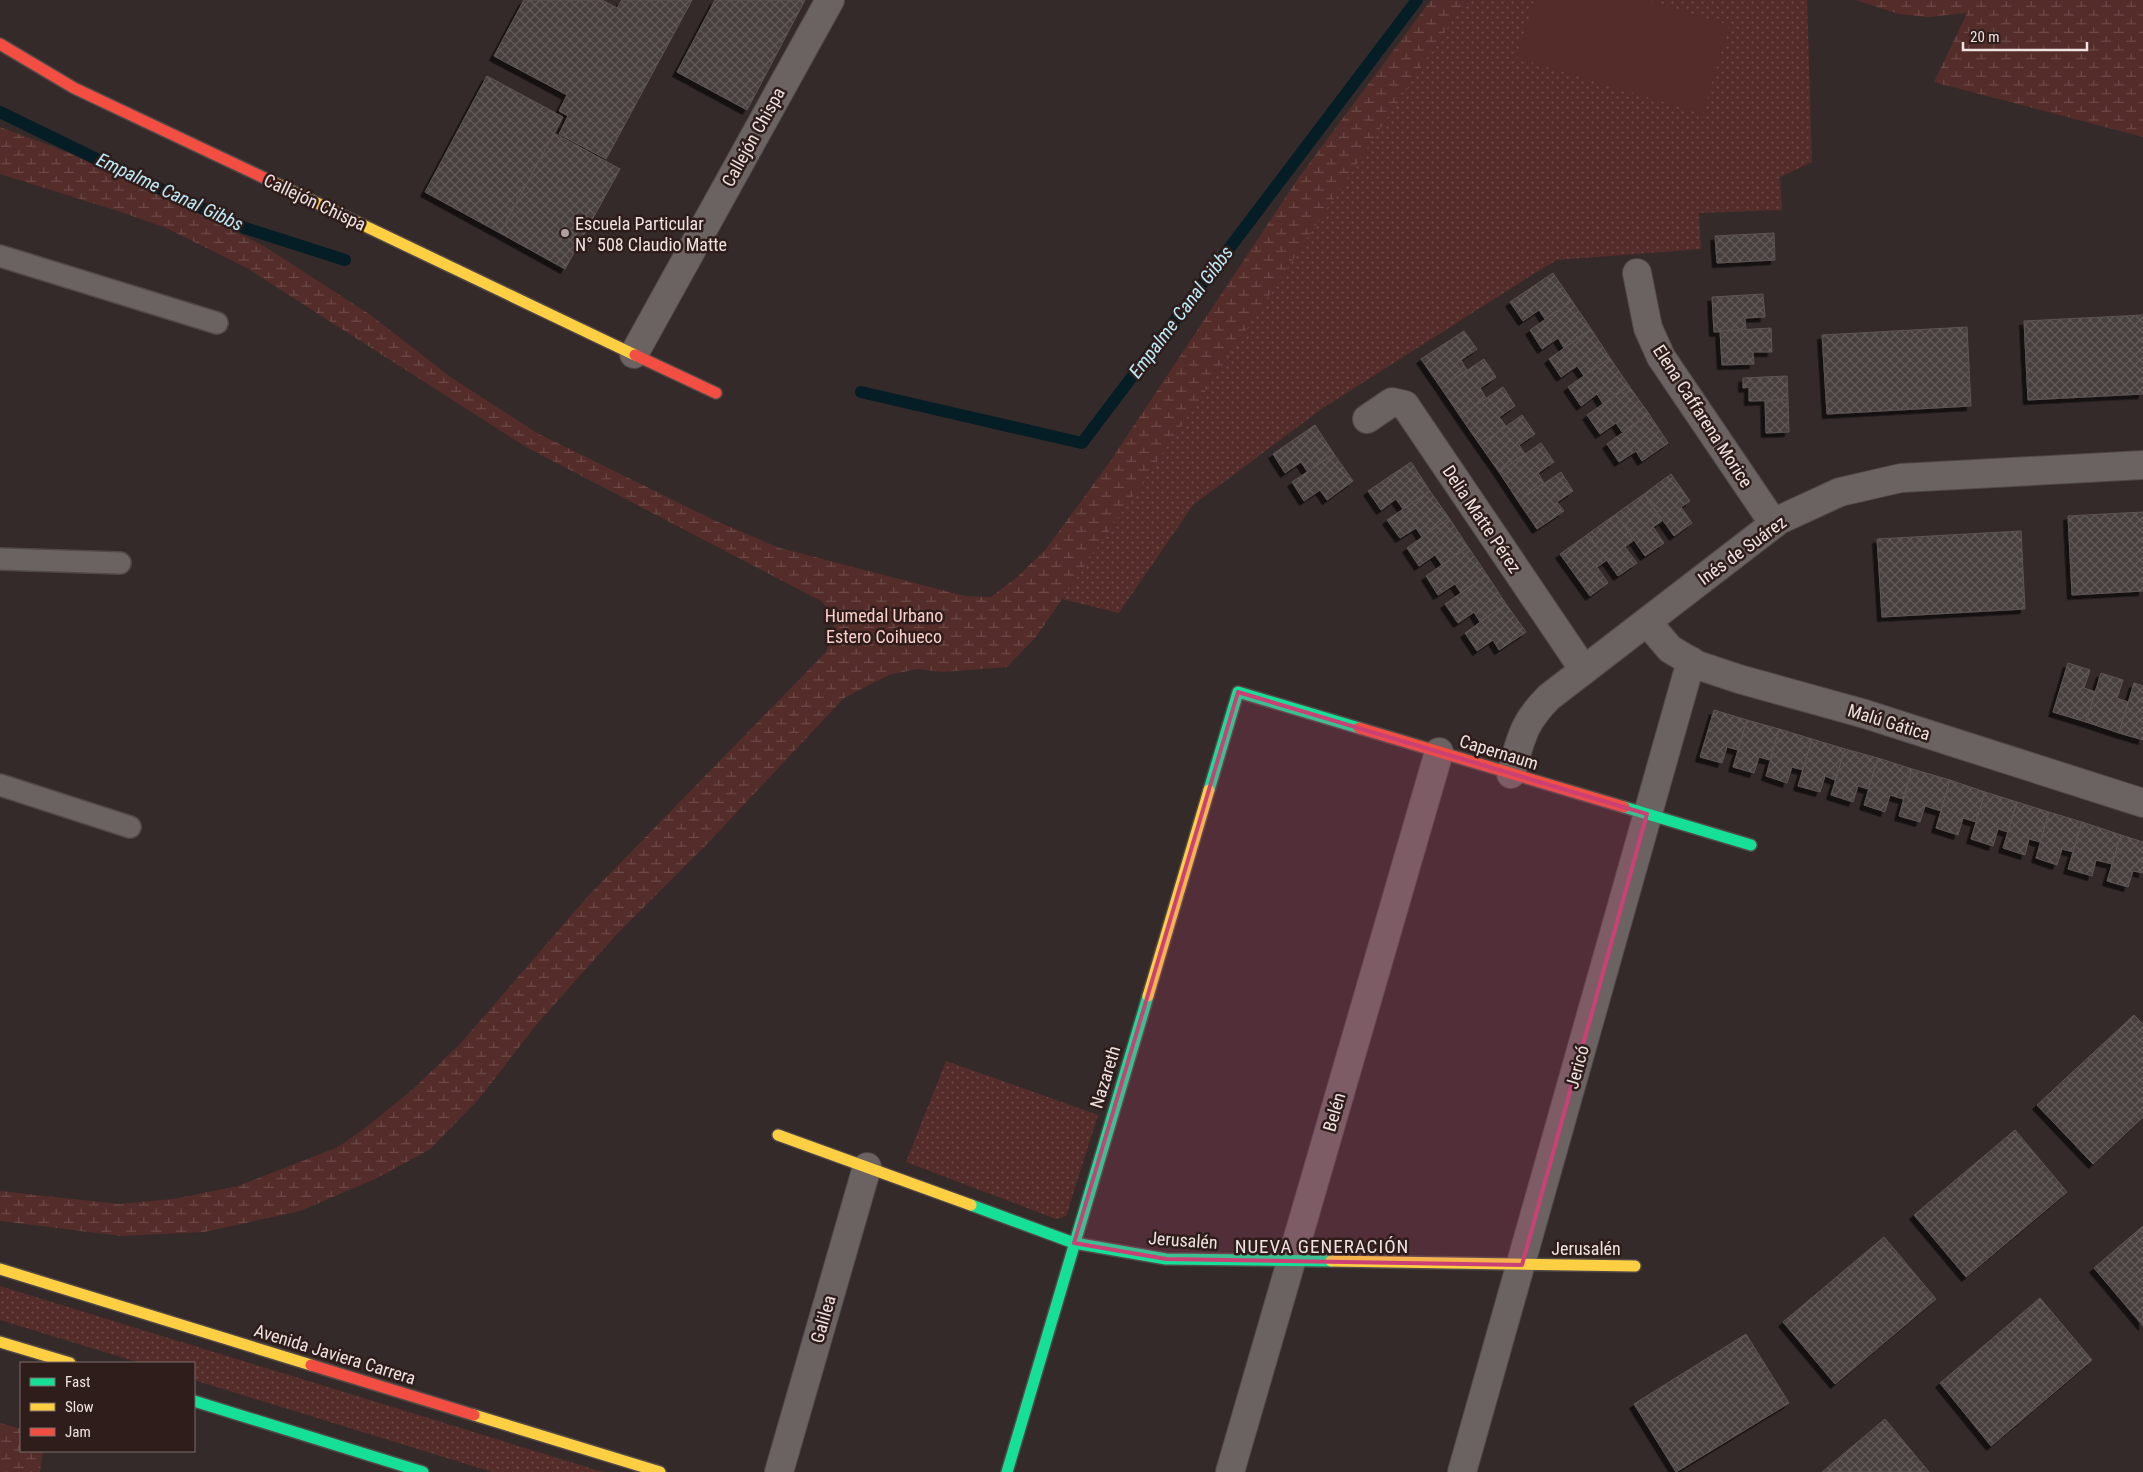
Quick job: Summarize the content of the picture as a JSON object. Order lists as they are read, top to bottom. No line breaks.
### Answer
{"streets":{"street":["Callejón Chispa","Elena Caffarena Morice","Delia Matte Pérez","Inés de Suárez","Malú Gática","Capernaum","Jericó","Nazareth","Belén","Jerusalén","Galilea","Avenida Javiera Carrera"]},"crossings":[["Elena Caffarena Morice","Inés de Suárez"],["Delia Matte Pérez","Inés de Suárez"],["Inés de Suárez","Malú Gática"],["Inés de Suárez","Capernaum"],["Malú Gática","Jericó"],["Capernaum","Jericó"],["Capernaum","Nazareth"],["Capernaum","Belén"],["Jericó","Jerusalén"],["Nazareth","Jerusalén"],["Belén","Jerusalén"],["Jerusalén","Galilea"]],"districts":["NUEVA GENERACIÓN"],"water":["Empalme Canal Gibbs"],"parks":["Humedal Urbano Estero Coihueco"],"places":["Escuela Particular N° 508 Claudio Matte"],"legend":["Fast","Slow","Jam"],"scale_bar":"20 m"}
